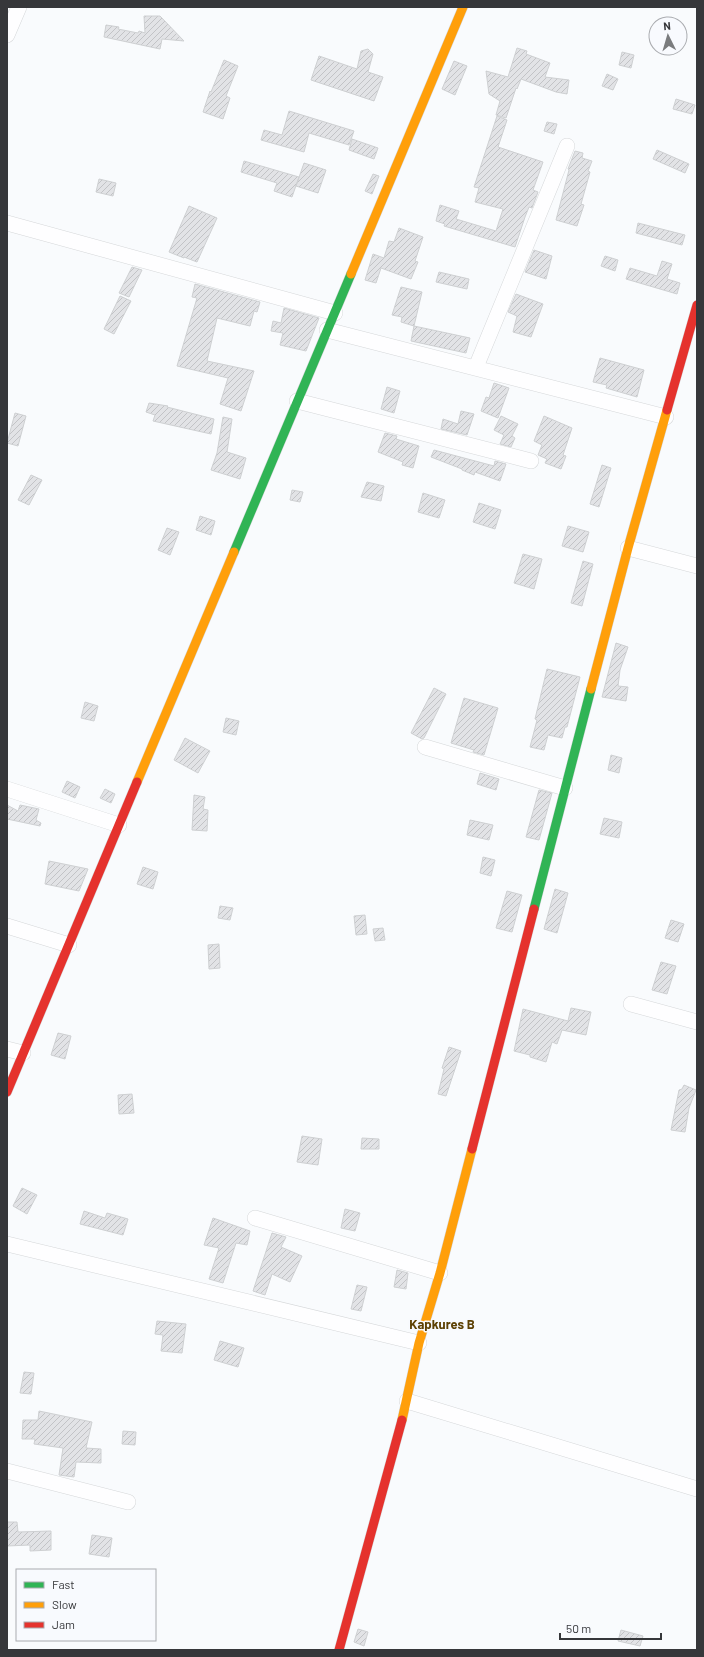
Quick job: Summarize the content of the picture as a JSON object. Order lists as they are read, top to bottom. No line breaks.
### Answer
{"districts":["Kapkures B"],"legend":["Fast","Slow","Jam"],"scale_bar":"50 m","north":"top"}
